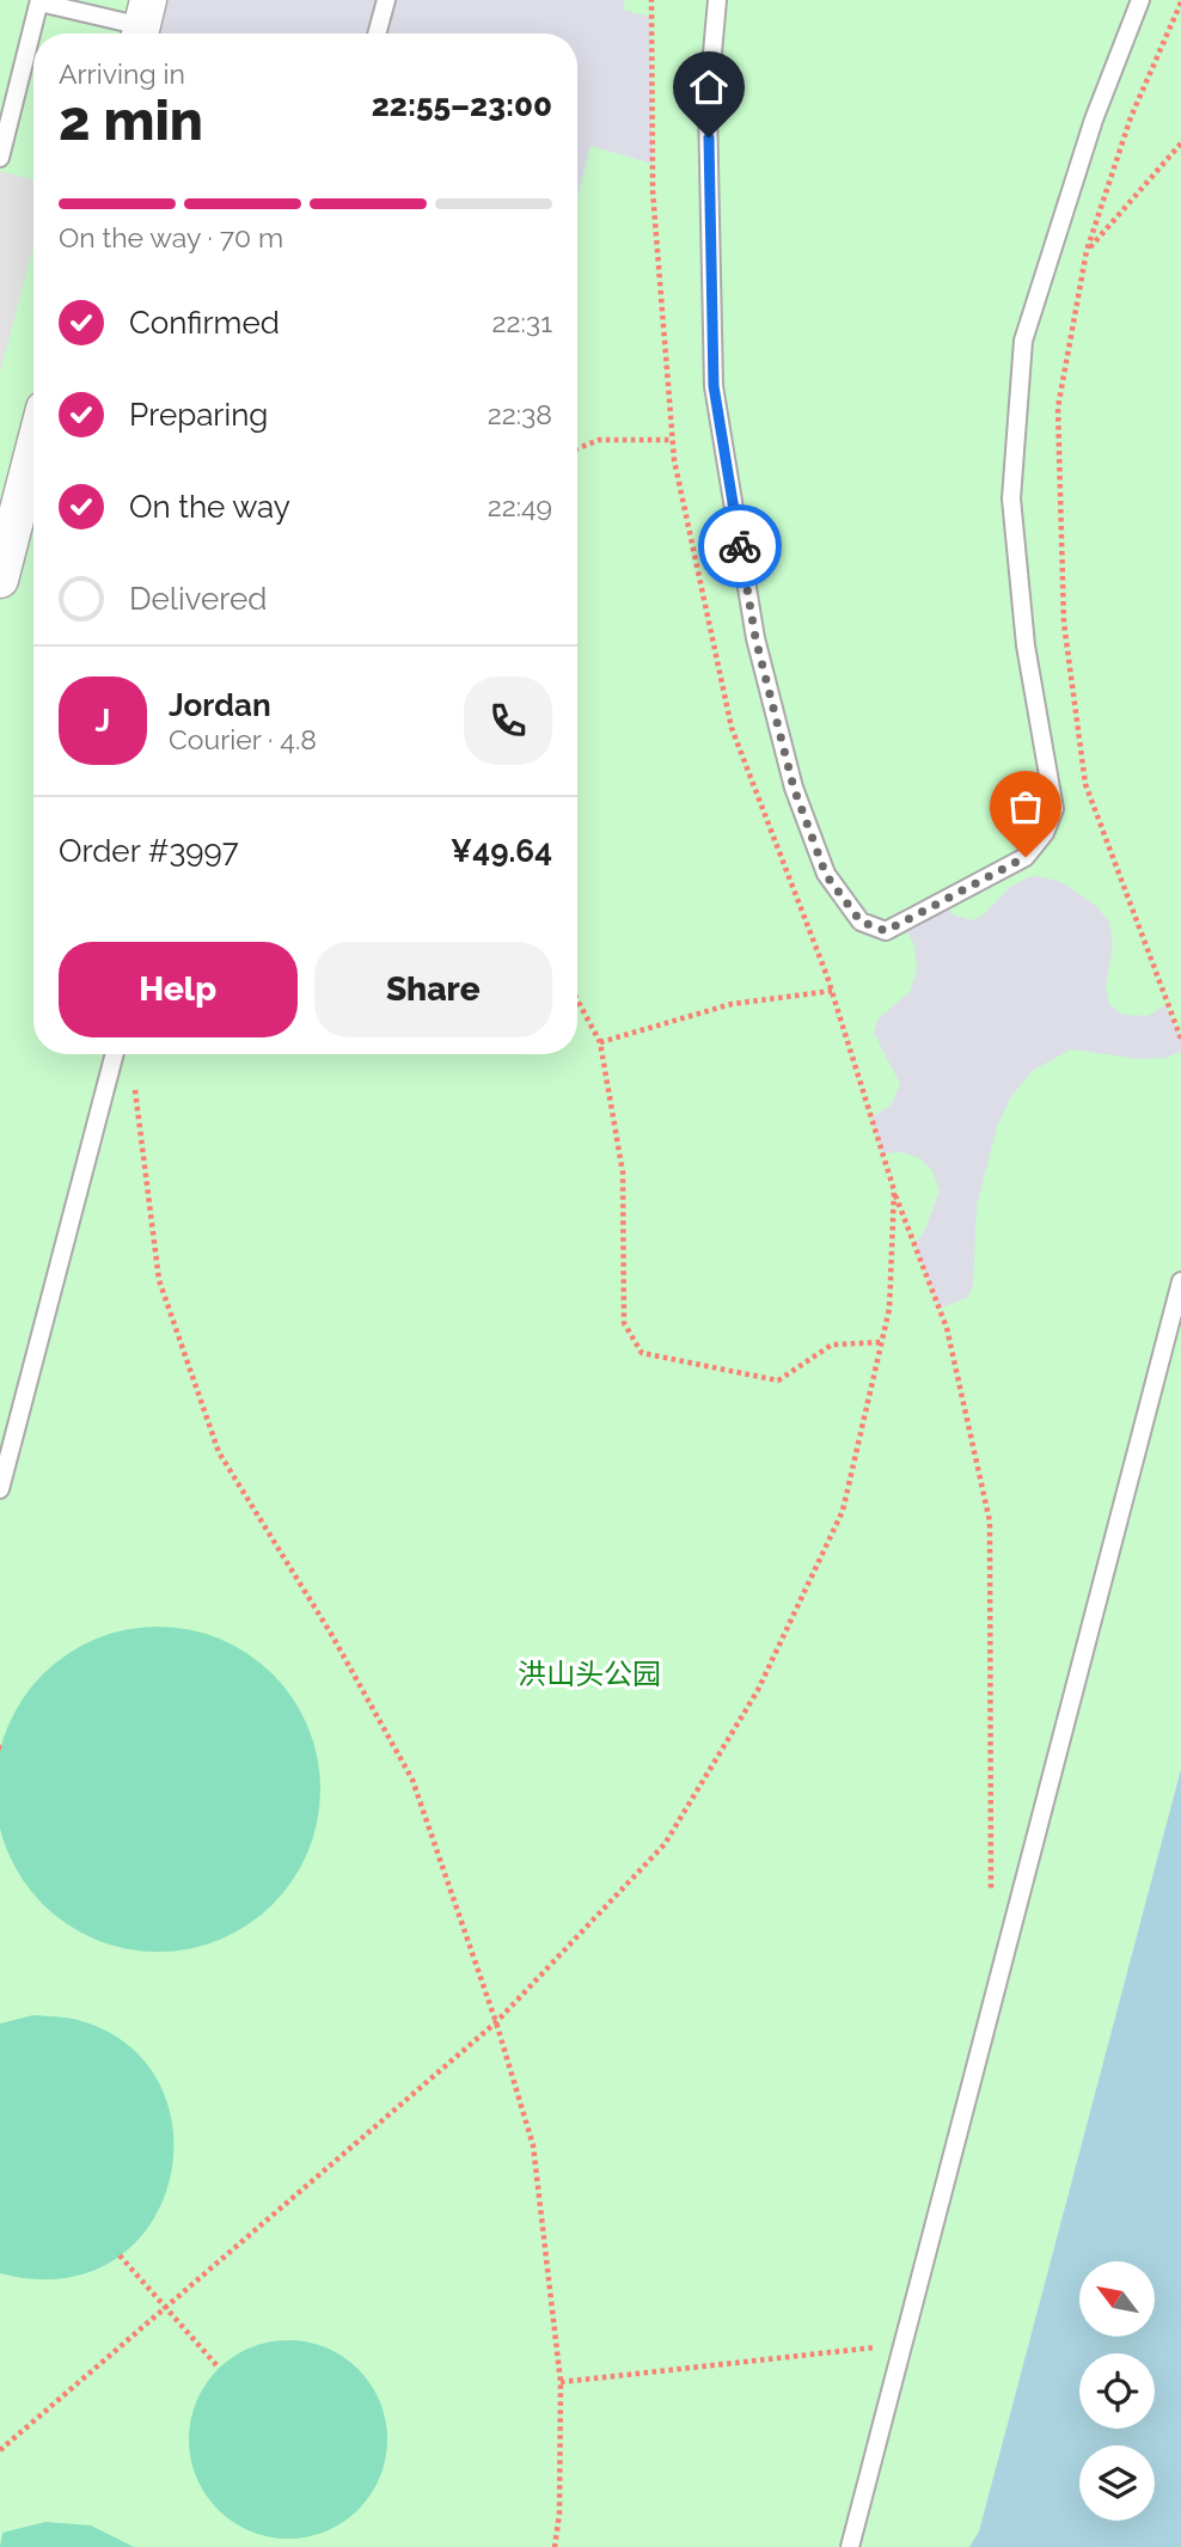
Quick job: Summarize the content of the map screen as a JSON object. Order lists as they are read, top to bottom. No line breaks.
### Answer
{"parks":["洪山头公园"],"north":"top left","page":{"heading":["2 min","Arriving in","22:55–23:00"],"panel":["Jordan","Courier · 4.8","Order #3997","¥49.64"],"bar":"On the way · 70 m","list":[["Confirmed","22:31"],["Preparing","22:38"],["On the way","22:49"],"Delivered"],"round":"J","buttons":["Help","Share"]}}
